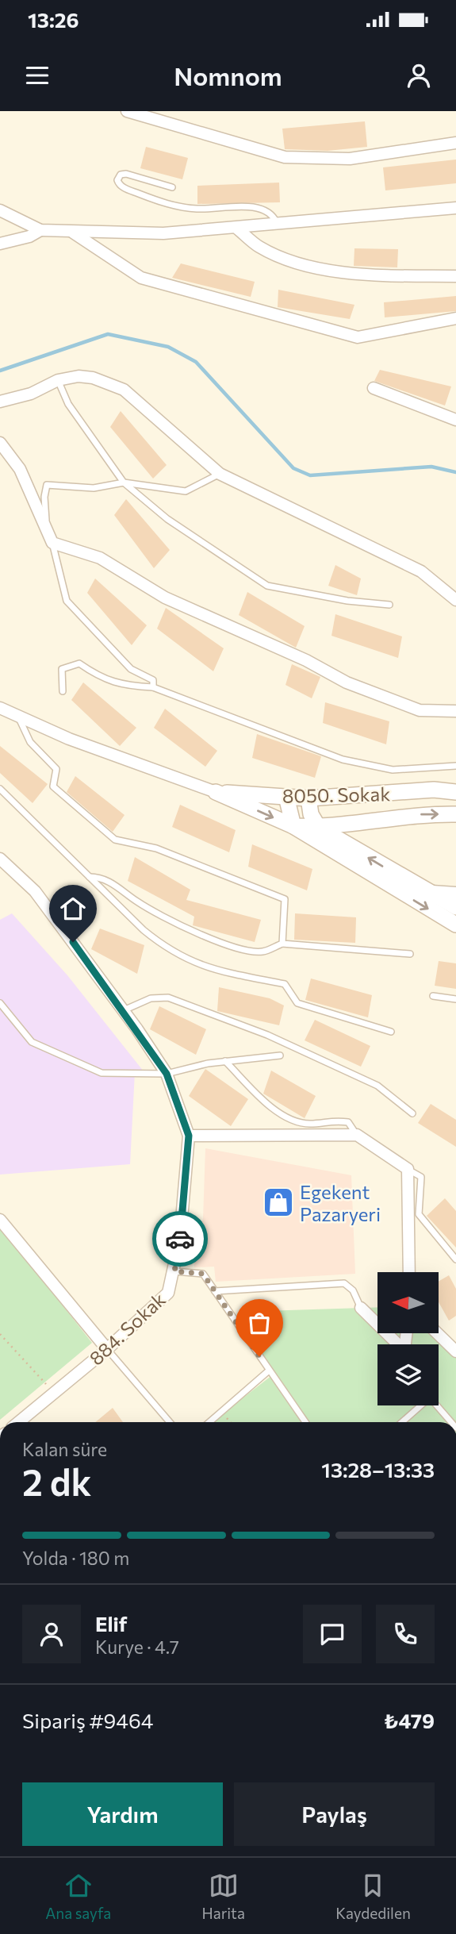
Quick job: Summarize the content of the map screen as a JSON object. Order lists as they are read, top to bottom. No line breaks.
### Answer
{"streets":{"street":["8050. Sokak","884. Sokak"]},"places":{"shop":["Egekent Pazaryeri"]},"north":"left","page":{"status":"13:26","header":"Nomnom","heading":["2 dk","Kalan süre","13:28–13:33"],"panel":["Elif","Kurye · 4.7","Sipariş #9464","₺479"],"bar":"Yolda · 180 m","buttons":["Yardım","Paylaş"],"tabs":["Ana sayfa","Harita","Kaydedilen"]}}
